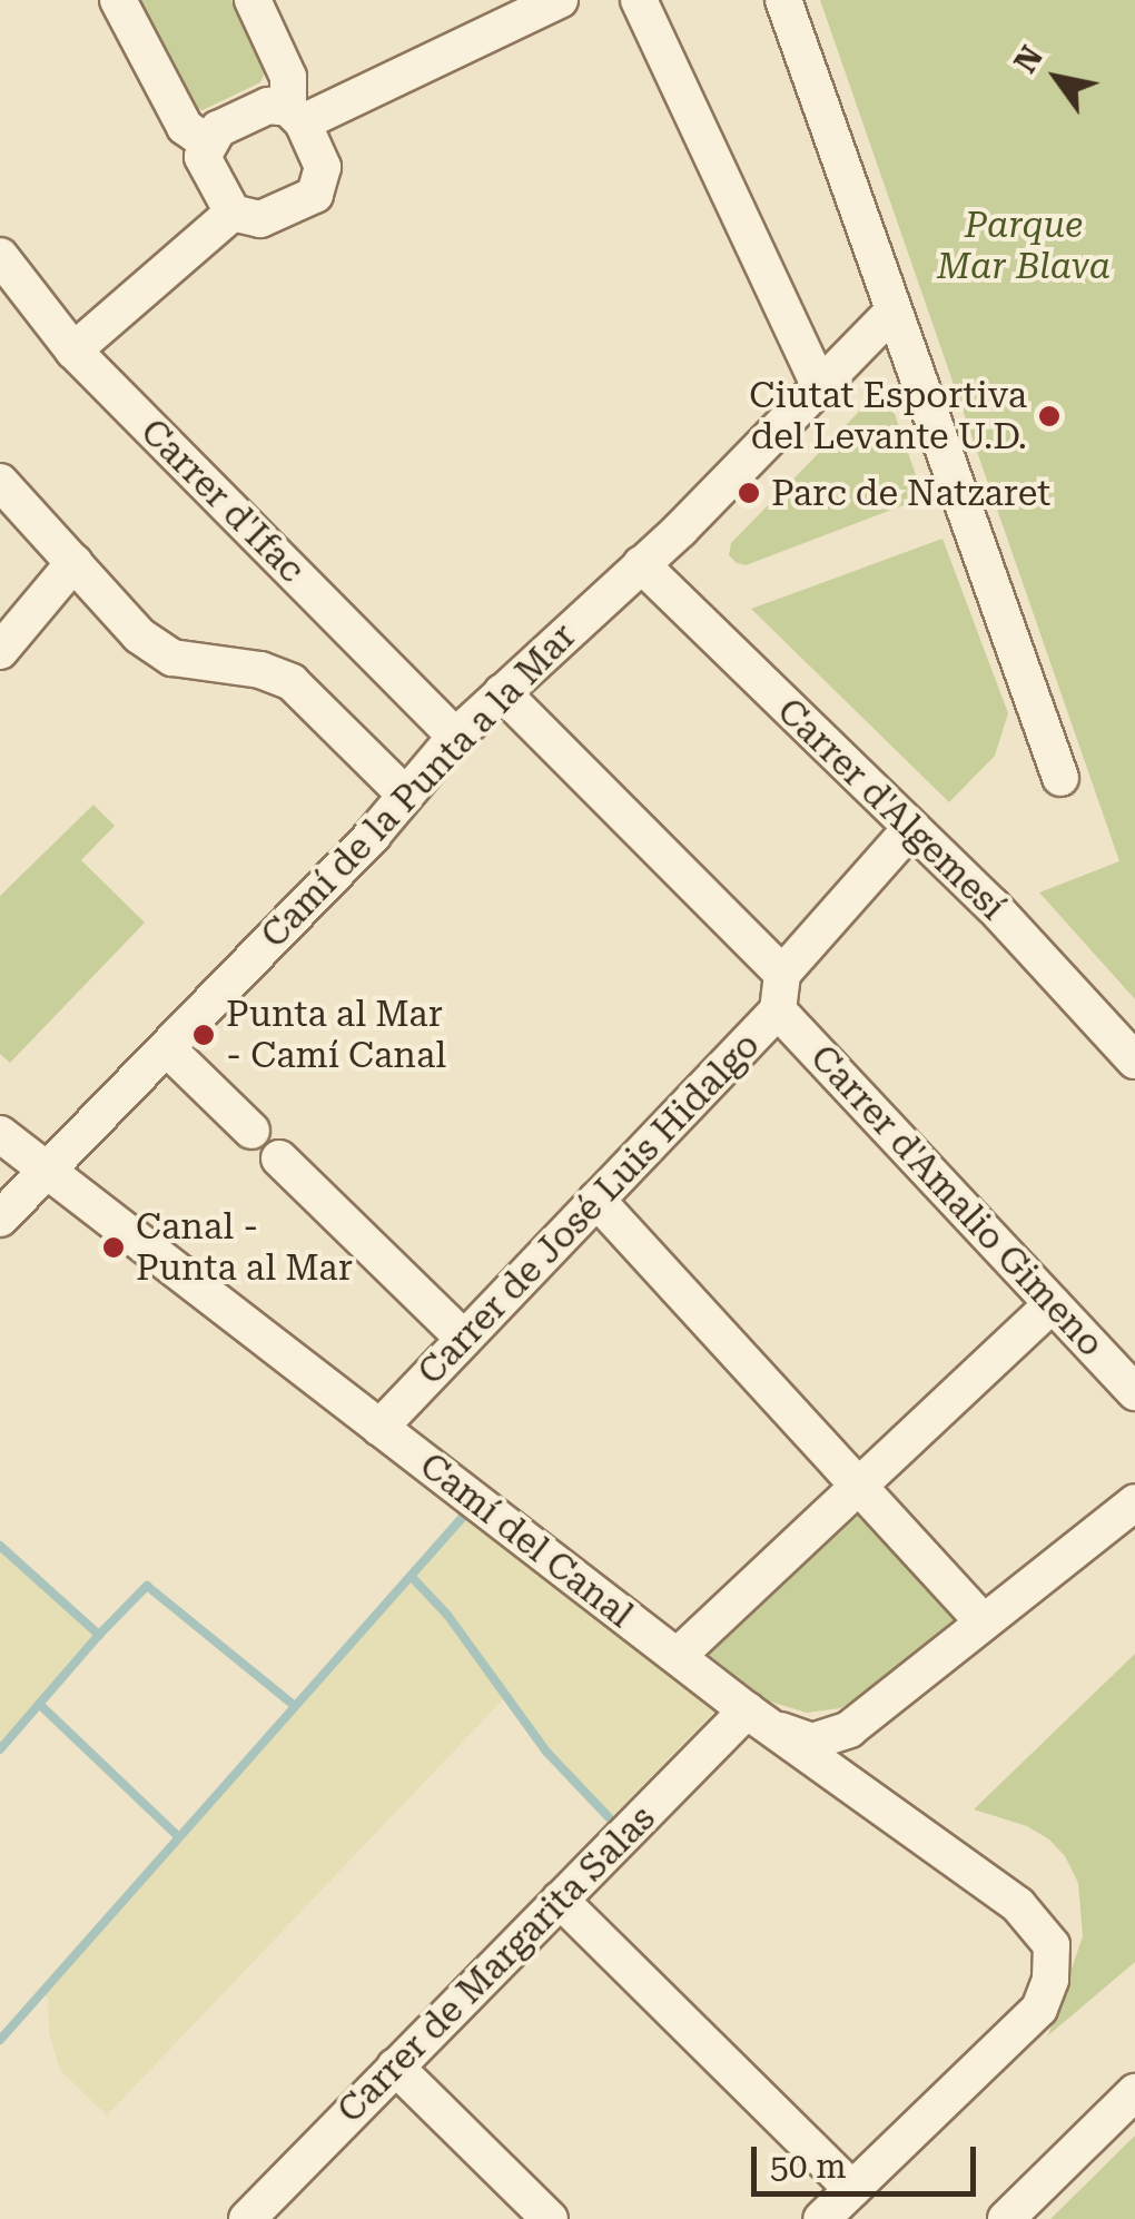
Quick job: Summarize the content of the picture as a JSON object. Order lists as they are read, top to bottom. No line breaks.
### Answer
{"streets":{"street":["Carrer d'Ifac","Camí de la Punta a la Mar","Carrer d'Algemesí","Carrer d'Amalio Gimeno","Carrer de José Luis Hidalgo","Camí del Canal","Carrer de Margarita Salas"]},"crossings":[["Carrer d'Ifac","Camí de la Punta a la Mar"],["Camí de la Punta a la Mar","Carrer d'Algemesí"],["Camí de la Punta a la Mar","Carrer d'Amalio Gimeno"],["Camí de la Punta a la Mar","Camí del Canal"],["Carrer d'Algemesí","Carrer de José Luis Hidalgo"],["Carrer d'Amalio Gimeno","Carrer de José Luis Hidalgo"],["Carrer de José Luis Hidalgo","Camí del Canal"],["Camí del Canal","Carrer de Margarita Salas"]],"parks":["Parque Mar Blava"],"places":["Ciutat Esportiva del Levante U.D.","Parc de Natzaret","Punta al Mar - Camí Canal","Canal - Punta al Mar"],"scale_bar":"50 m","north":"top left"}
